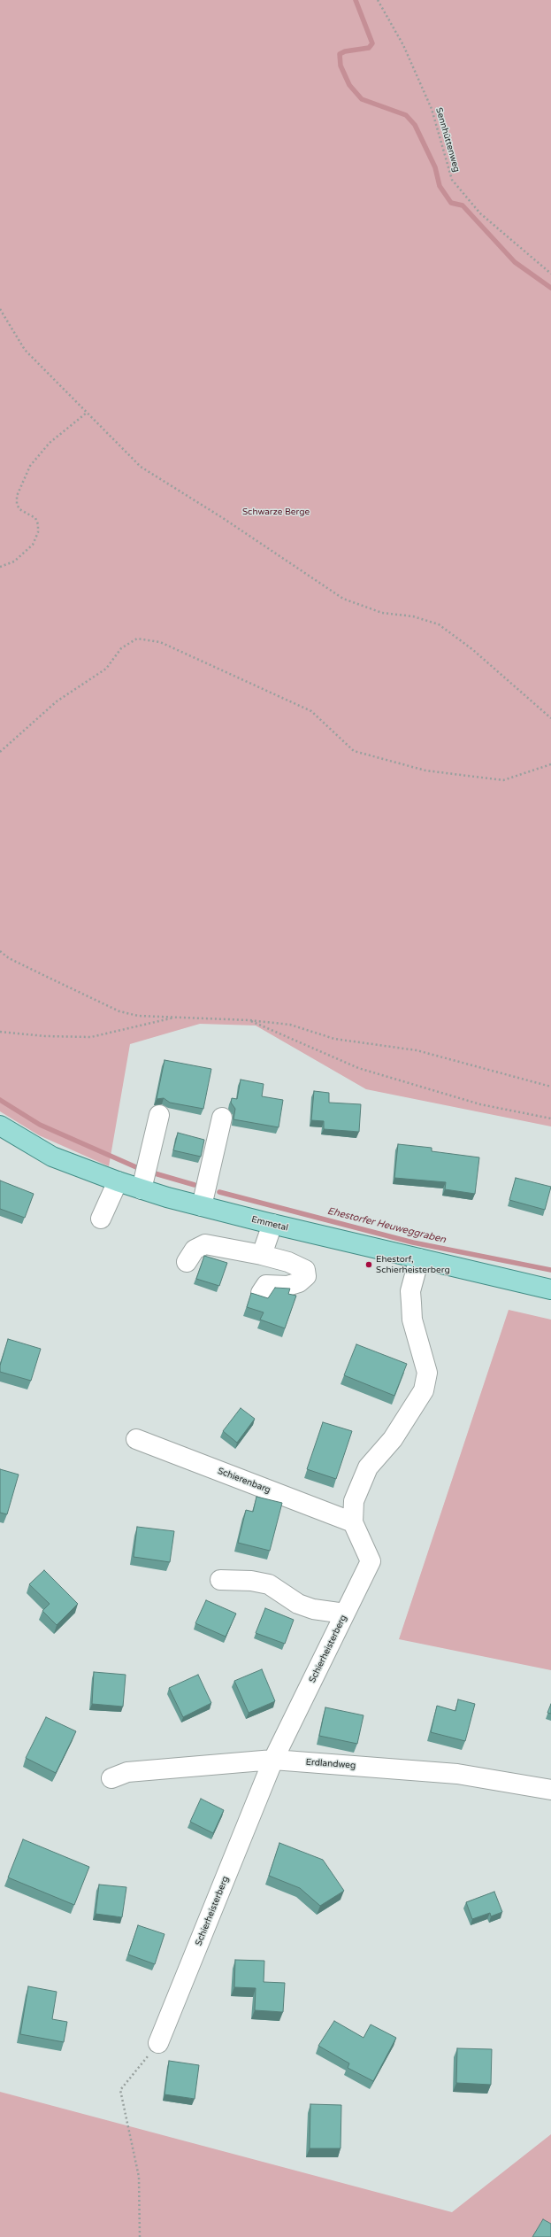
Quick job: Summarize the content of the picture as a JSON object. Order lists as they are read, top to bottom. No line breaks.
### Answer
{"streets":{"main road":["Emmetal"],"street":["Schierenbarg","Schierheisterberg","Erdlandweg"],"path":["Sennhüttenweg"]},"crossings":[["Emmetal","Schierheisterberg"],["Schierenbarg","Schierheisterberg"],["Schierheisterberg","Erdlandweg"]],"water":["Ehestorfer Heuweggraben"],"parks":["Schwarze Berge"],"places":["Ehestorf, Schierheisterberg"]}
